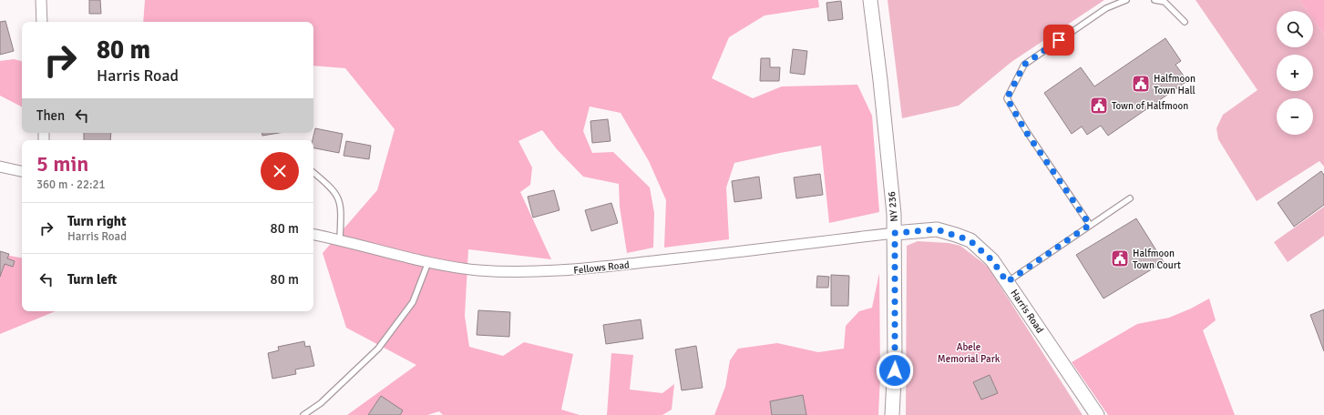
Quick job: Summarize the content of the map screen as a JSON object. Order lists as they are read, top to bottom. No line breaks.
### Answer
{"streets":{"main road":["NY 236","Harris Road"],"street":["Fellows Road"]},"crossings":[["NY 236","Fellows Road"],["NY 236","Harris Road"],["Fellows Road","Harris Road"]],"parks":["Abele Memorial Park"],"places":{"public building":["Halfmoon Town Hall","Town of Halfmoon","Halfmoon Town Court"]},"page":{"map_buttons":["+","−"],"turn":["80 m","Harris Road"],"then":"Then","heading":["5 min","360 m · 22:21"],"list":[{"name":"Turn right","note":"Harris Road","value":"80 m"},{"name":"Turn left","value":"80 m"}]}}
